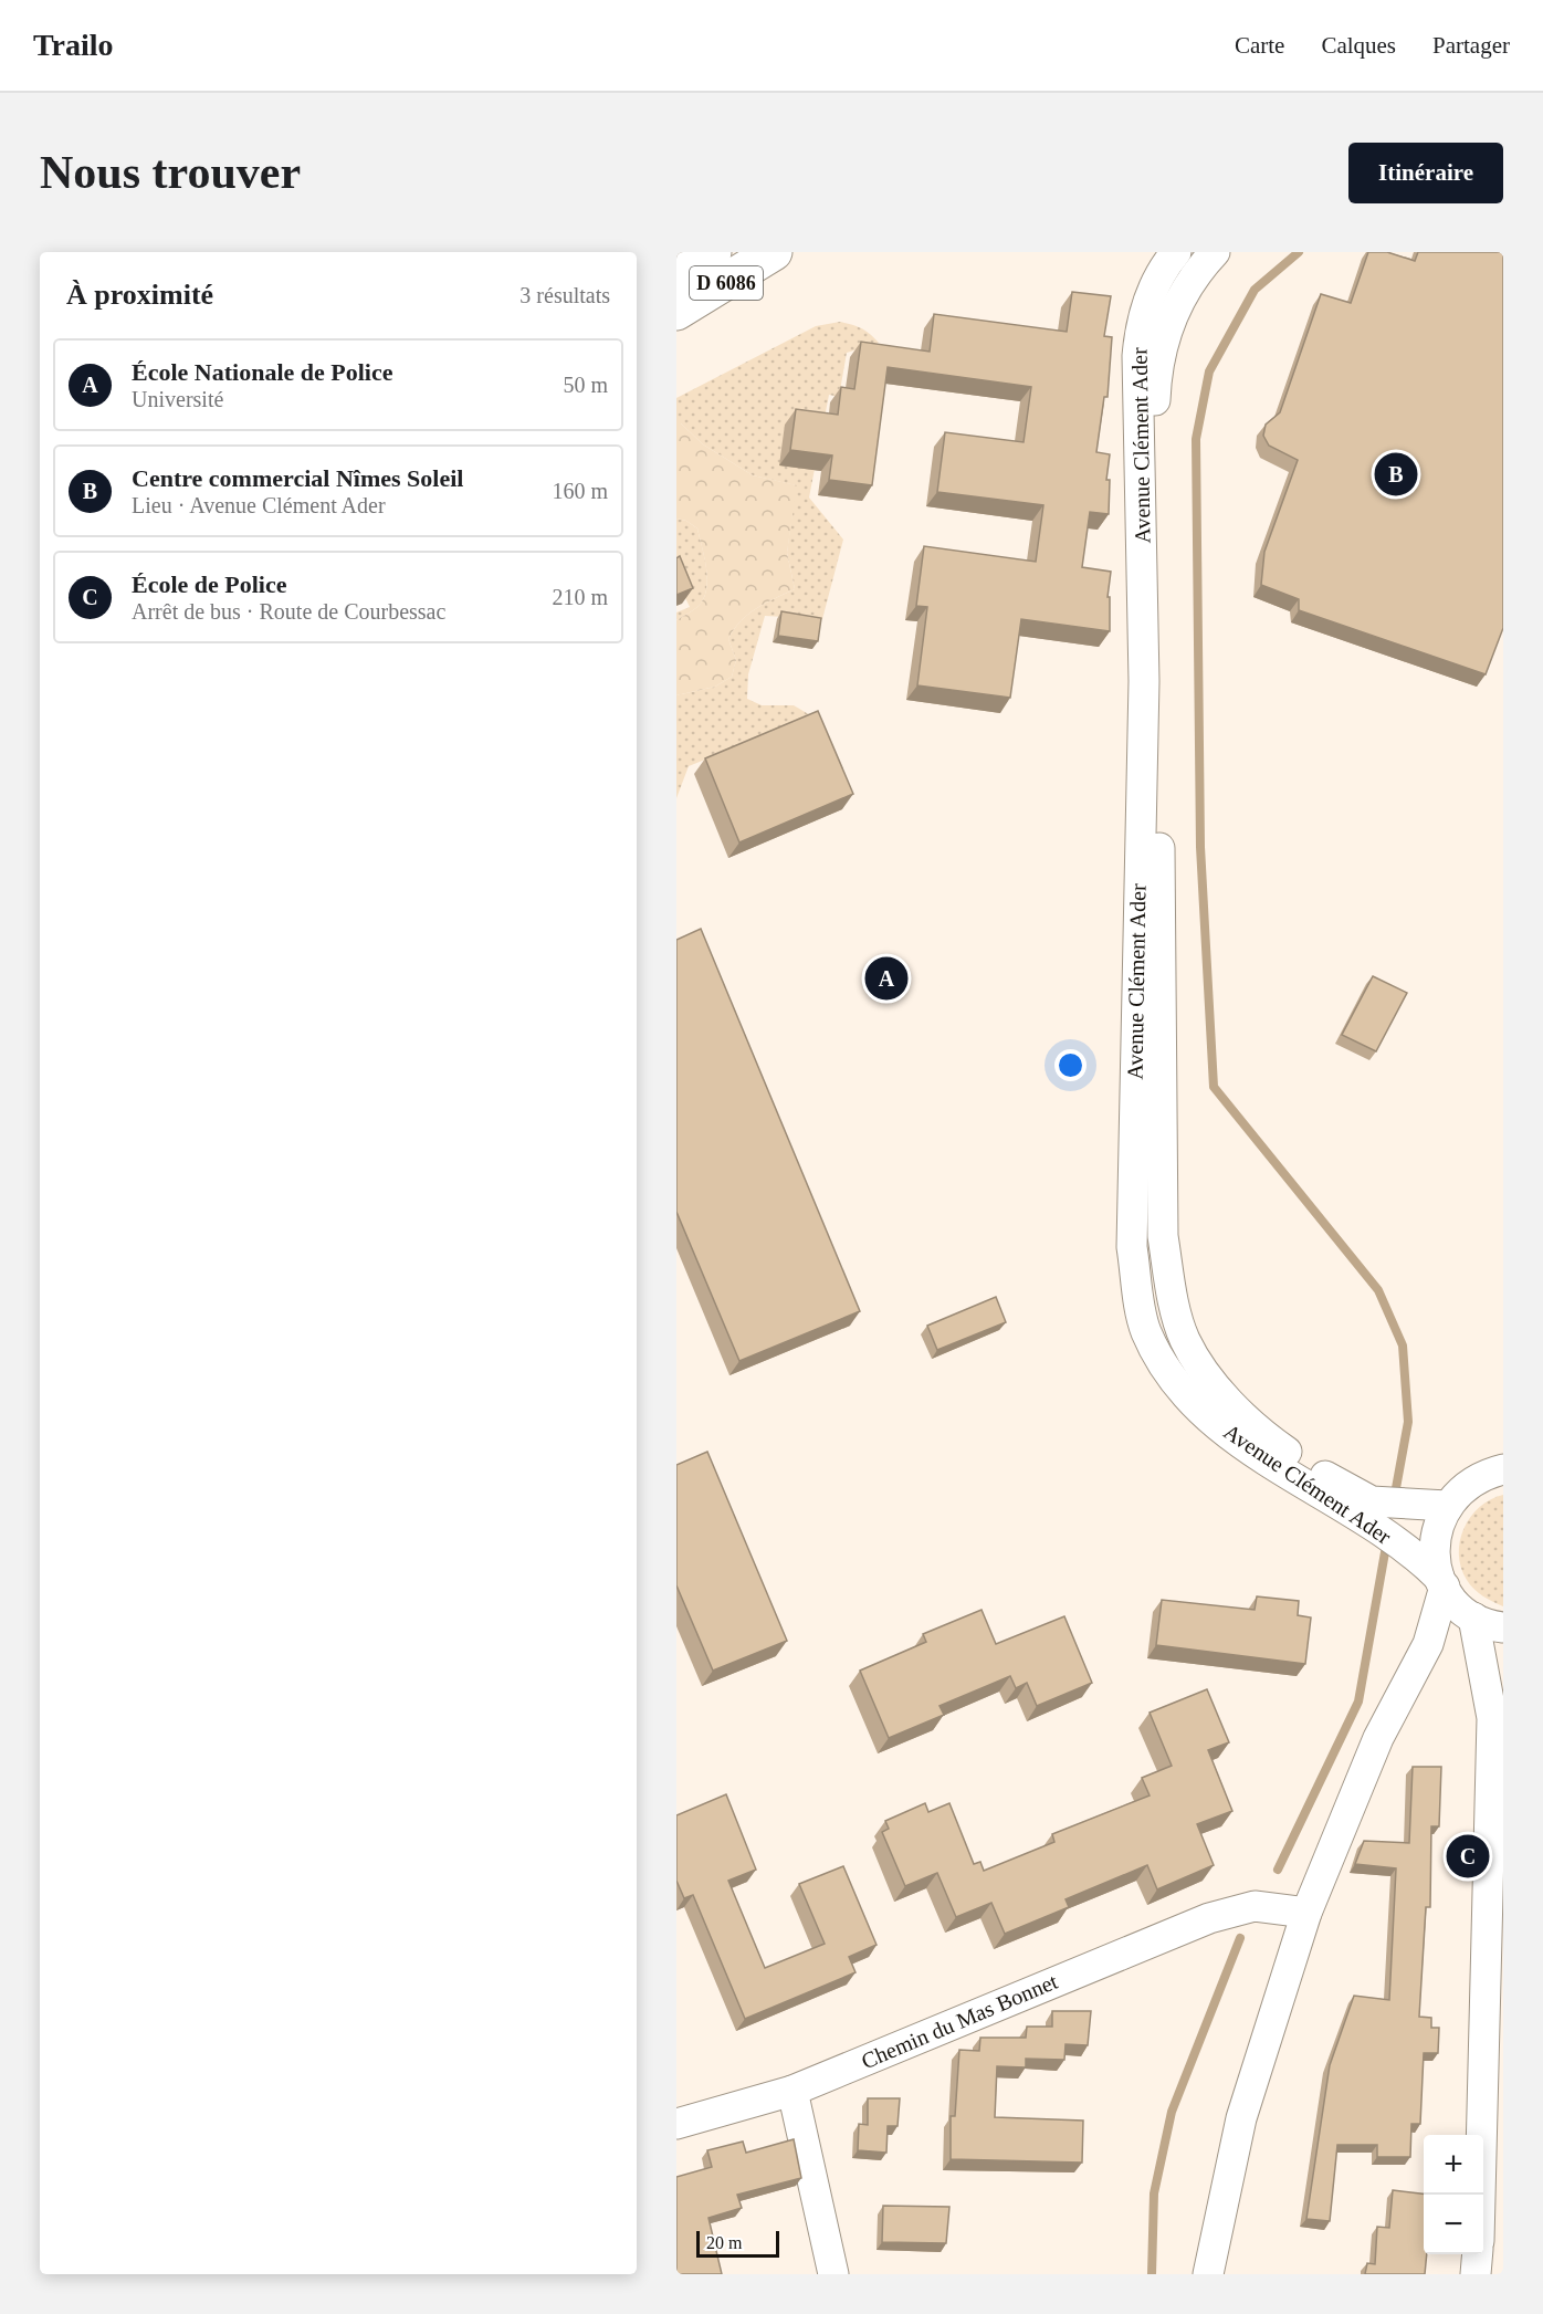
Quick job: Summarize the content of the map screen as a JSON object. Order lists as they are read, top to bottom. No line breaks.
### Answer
{"streets":{"main road":["D 6086"],"street":["Avenue Clément Ader","Chemin du Mas Bonnet"]},"scale_bar":"20 m","page":{"header":"Trailo","nav":["Carte","Calques","Partager"],"buttons":"Itinéraire","title":"Nous trouver","heading":["À proximité","3 résultats"],"list":[{"mark":"A","name":"École Nationale de Police","note":"Université","value":"50 m"},{"mark":"B","name":"Centre commercial Nîmes Soleil","note":"Lieu · Avenue Clément Ader","value":"160 m"},{"mark":"C","name":"École de Police","note":"Arrêt de bus · Route de Courbessac","value":"210 m"}],"pins":["B","A","C"],"map_buttons":["+","−"],"scale":"20 m"}}
